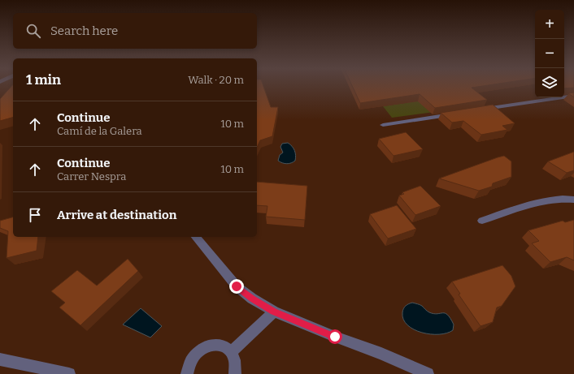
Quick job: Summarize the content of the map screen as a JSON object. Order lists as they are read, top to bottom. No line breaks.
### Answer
{"page":{"map_buttons":["+","−"],"search":"Search here","heading":["1 min","Walk · 20 m"],"list":[["Continue","Camí de la Galera","10 m"],["Continue","Carrer Nespra","10 m"],"Arrive at destination"]}}
